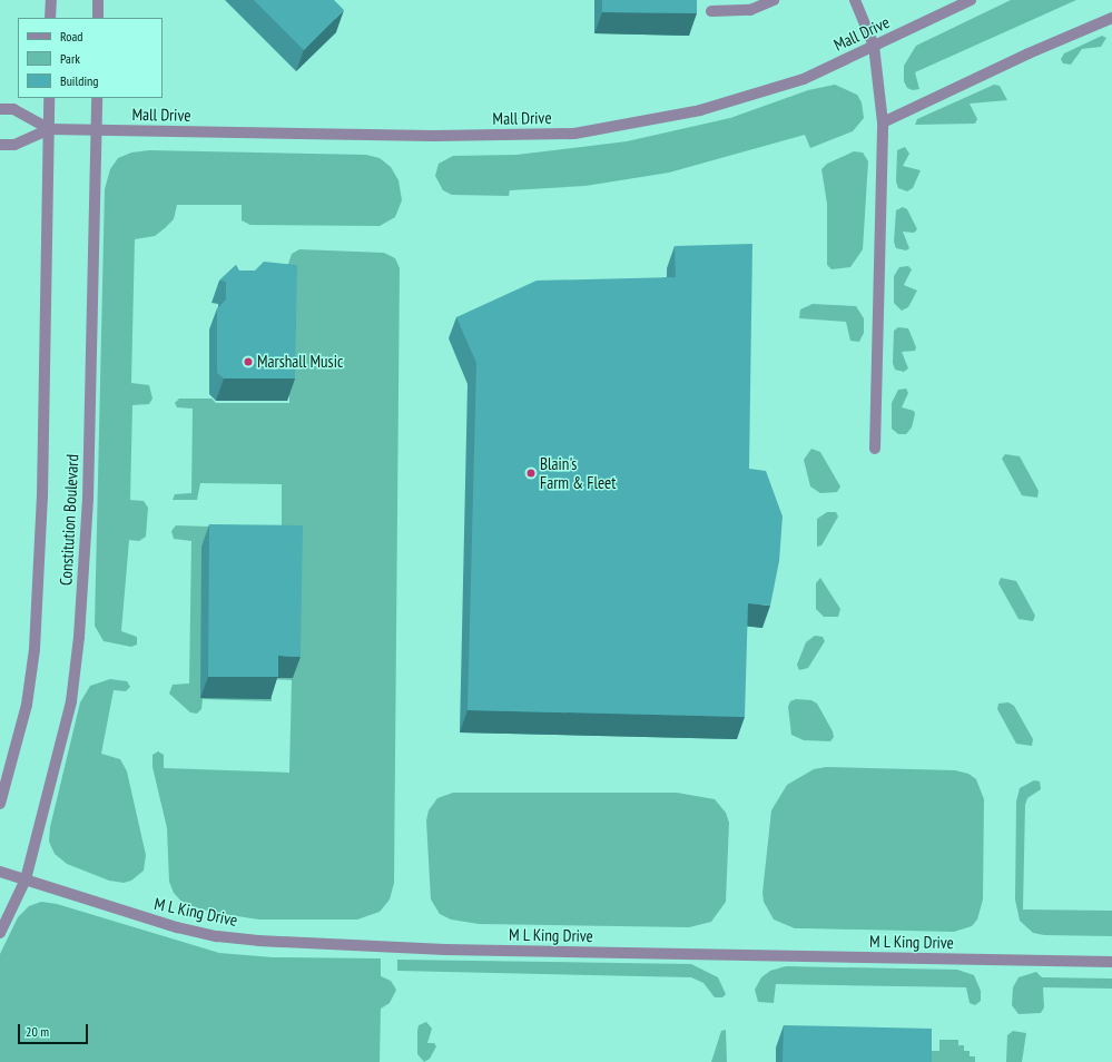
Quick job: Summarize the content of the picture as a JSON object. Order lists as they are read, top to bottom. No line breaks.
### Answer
{"streets":{"street":["Mall Drive","Constitution Boulevard","M L King Drive"]},"crossings":[["Mall Drive","Constitution Boulevard"],["Constitution Boulevard","M L King Drive"]],"places":["Marshall Music","Blain's Farm & Fleet"],"legend":["Road","Park","Building"],"scale_bar":"20 m"}
